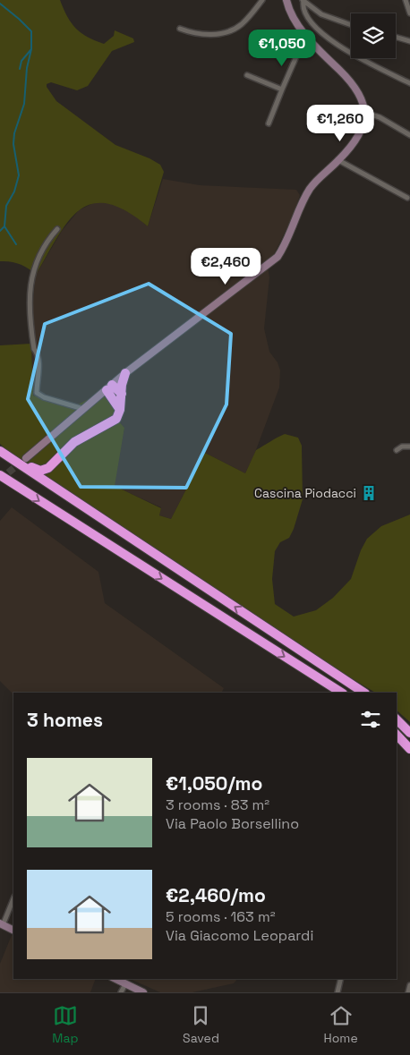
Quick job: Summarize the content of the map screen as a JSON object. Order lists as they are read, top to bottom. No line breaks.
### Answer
{"places":{"building":["Cascina Piodacci"]},"page":{"price":["€1,050","€1,260","€2,460"],"heading":"3 homes","list":[{"name":"€1,050/mo","note":"3 rooms · 83 m² · Via Paolo Borsellino"},{"name":"€2,460/mo","note":"5 rooms · 163 m² · Via Giacomo Leopardi"}],"tabs":["Map","Saved","Home"]}}
